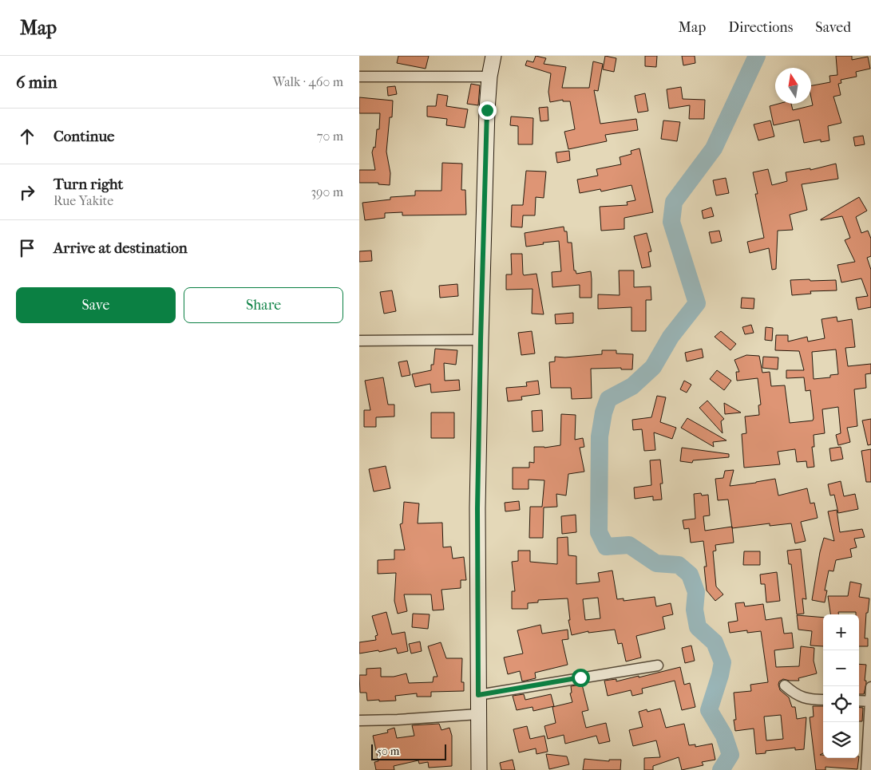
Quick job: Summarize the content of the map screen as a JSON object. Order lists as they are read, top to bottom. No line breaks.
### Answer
{"scale_bar":"50 m","north":"top","page":{"header":"Map","nav":["Map","Directions","Saved"],"heading":["6 min","Walk · 460 m"],"list":[["Continue","70 m"],["Turn right","Rue Yakite","390 m"],"Arrive at destination"],"buttons":["Save","Share"],"map_buttons":["+","−"],"scale":"50 m"}}
